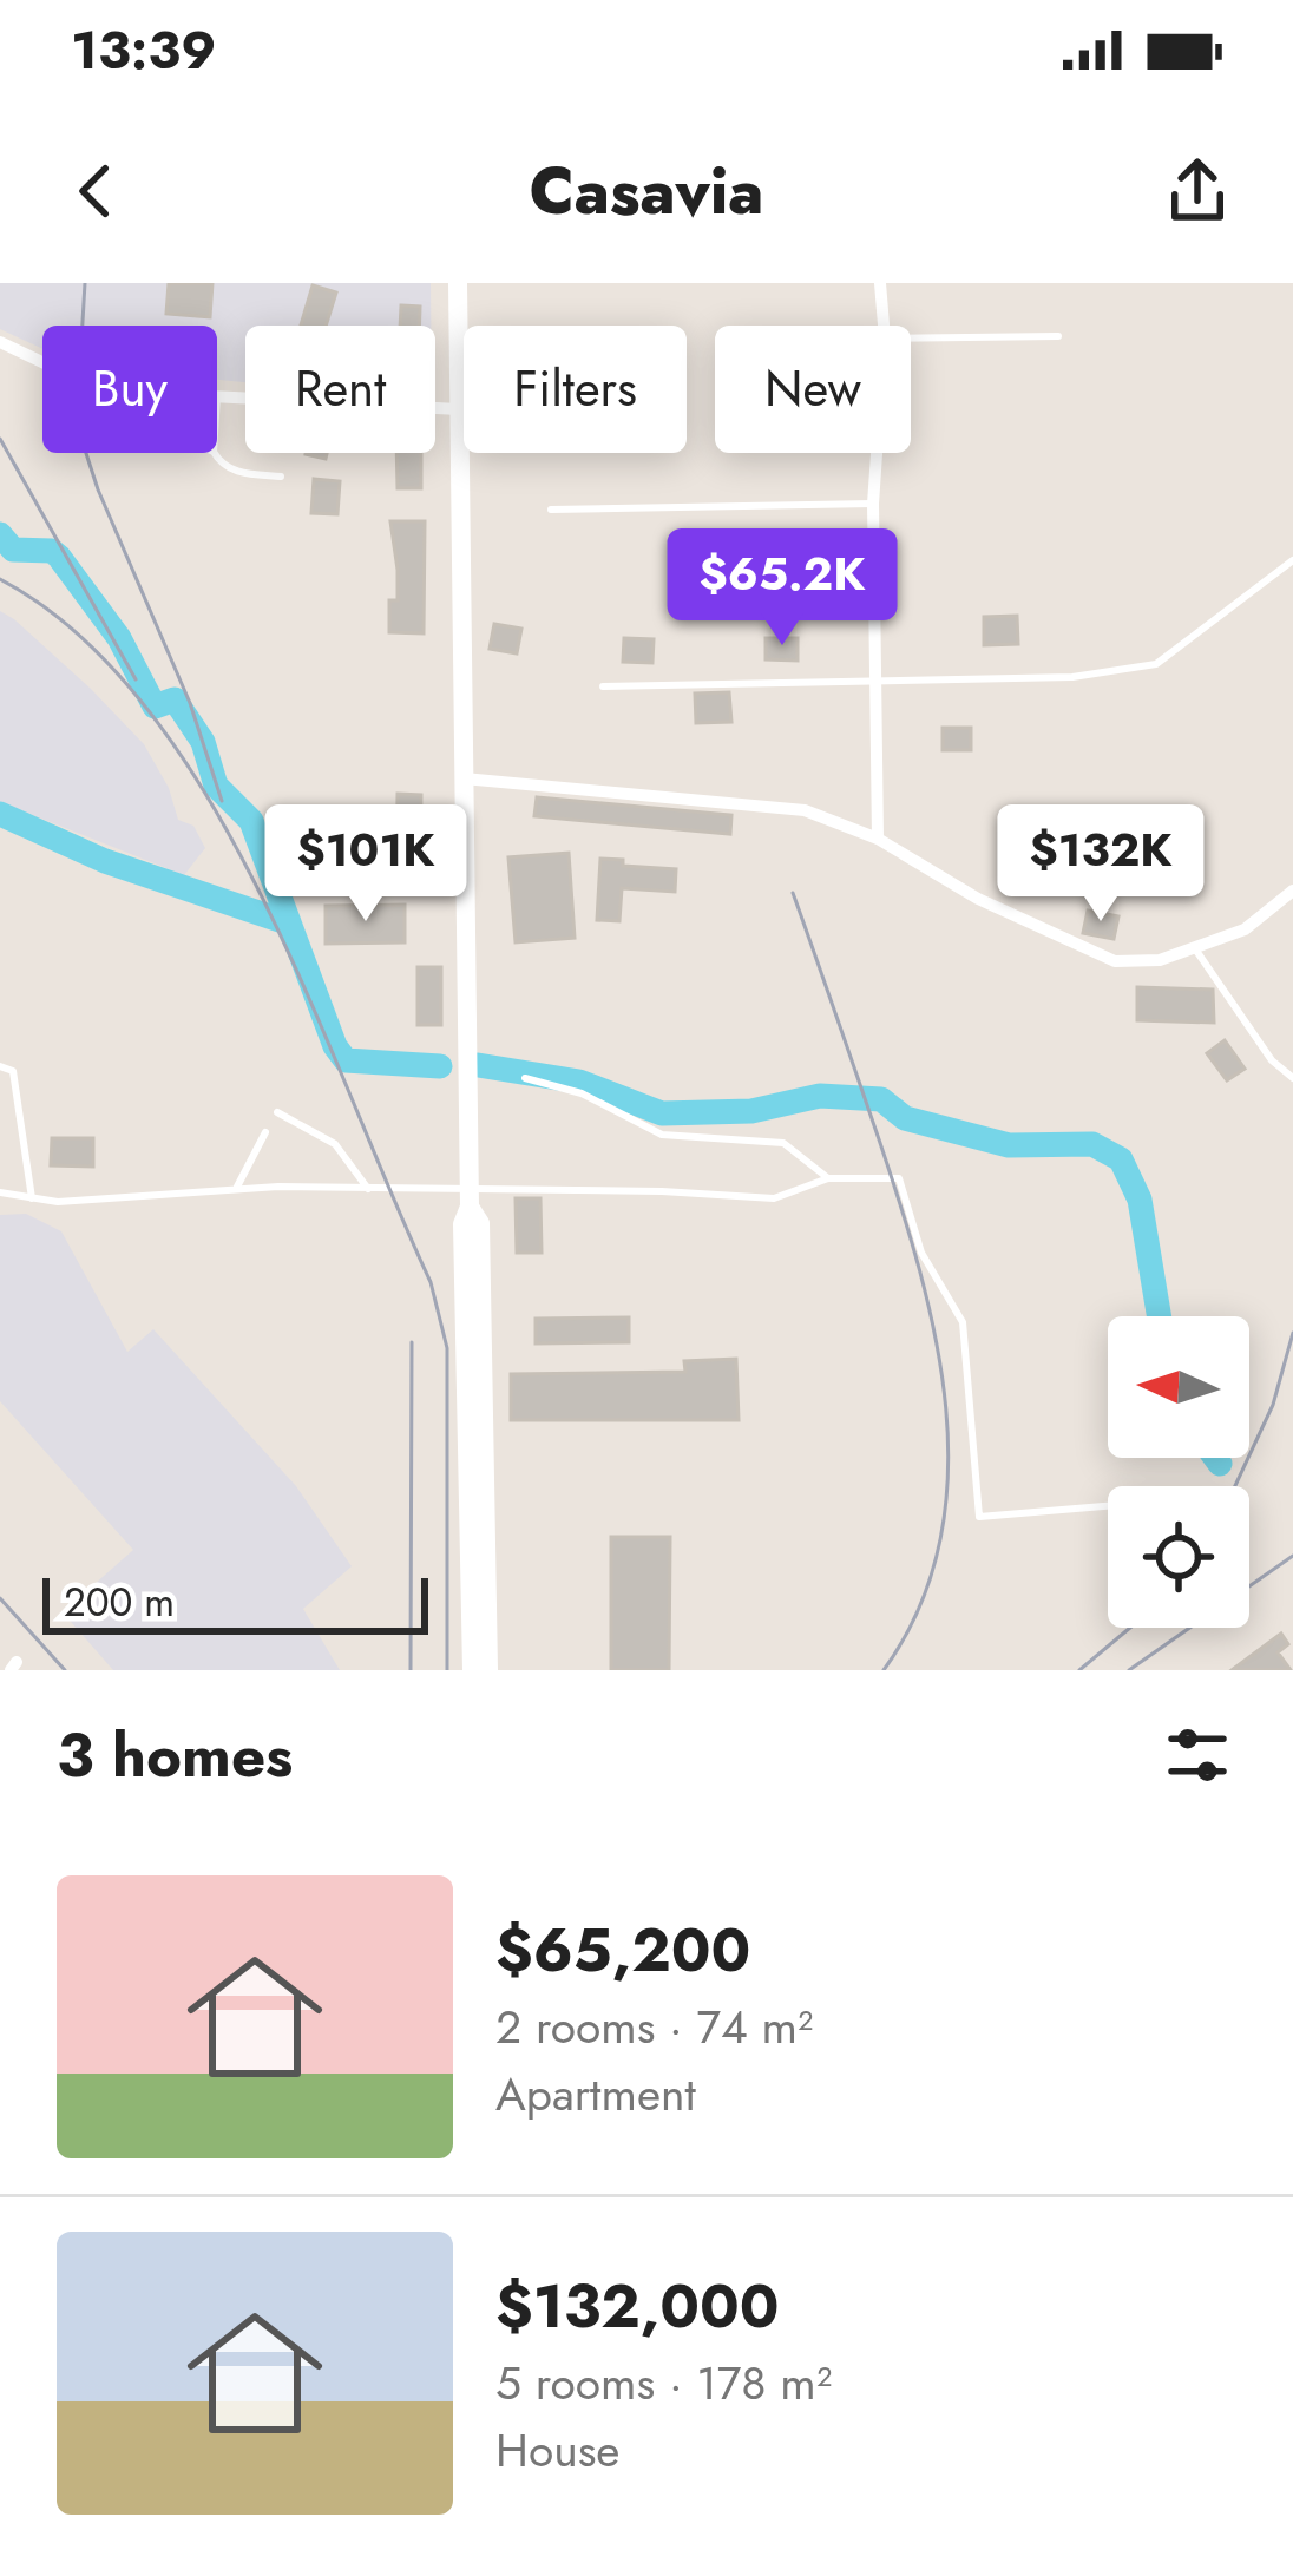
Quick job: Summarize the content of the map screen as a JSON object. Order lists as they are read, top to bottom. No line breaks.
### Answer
{"scale_bar":"200 m","north":"left","page":{"status":"13:39","header":"Casavia","chip":["Buy","Rent","Filters","New"],"price":["$65.2K","$101K","$132K"],"scale":"200 m","heading":"3 homes","list":[{"name":"$65,200","note":"2 rooms · 74 m² · Apartment"},{"name":"$132,000","note":"5 rooms · 178 m² · House"}]}}
